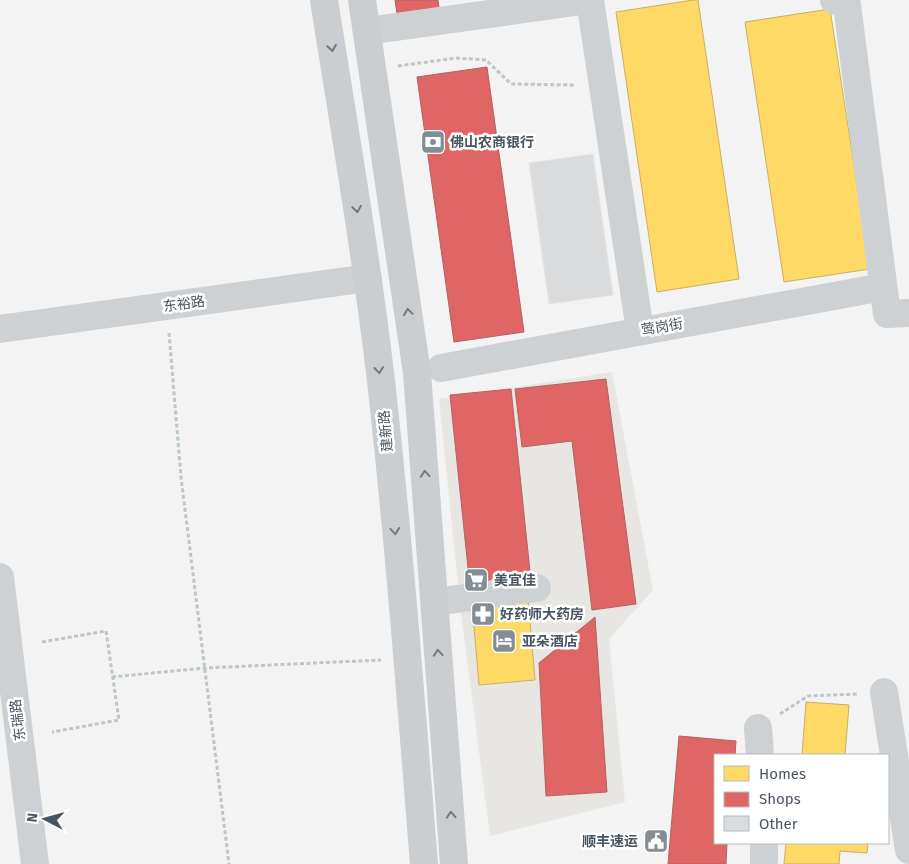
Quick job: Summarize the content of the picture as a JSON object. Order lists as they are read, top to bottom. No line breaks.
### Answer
{"streets":{"main road":["建新路"],"street":["东裕路","莺岗街","东瑞路"]},"crossings":[["东裕路","建新路"]],"places":{"bank":["佛山农商银行"],"supermarket":["美宜佳"],"pharmacy":["好药师大药房"],"hotel":["亚朵酒店"],"public building":["顺丰速运"]},"legend":["Homes","Shops","Other"],"north":"left"}
